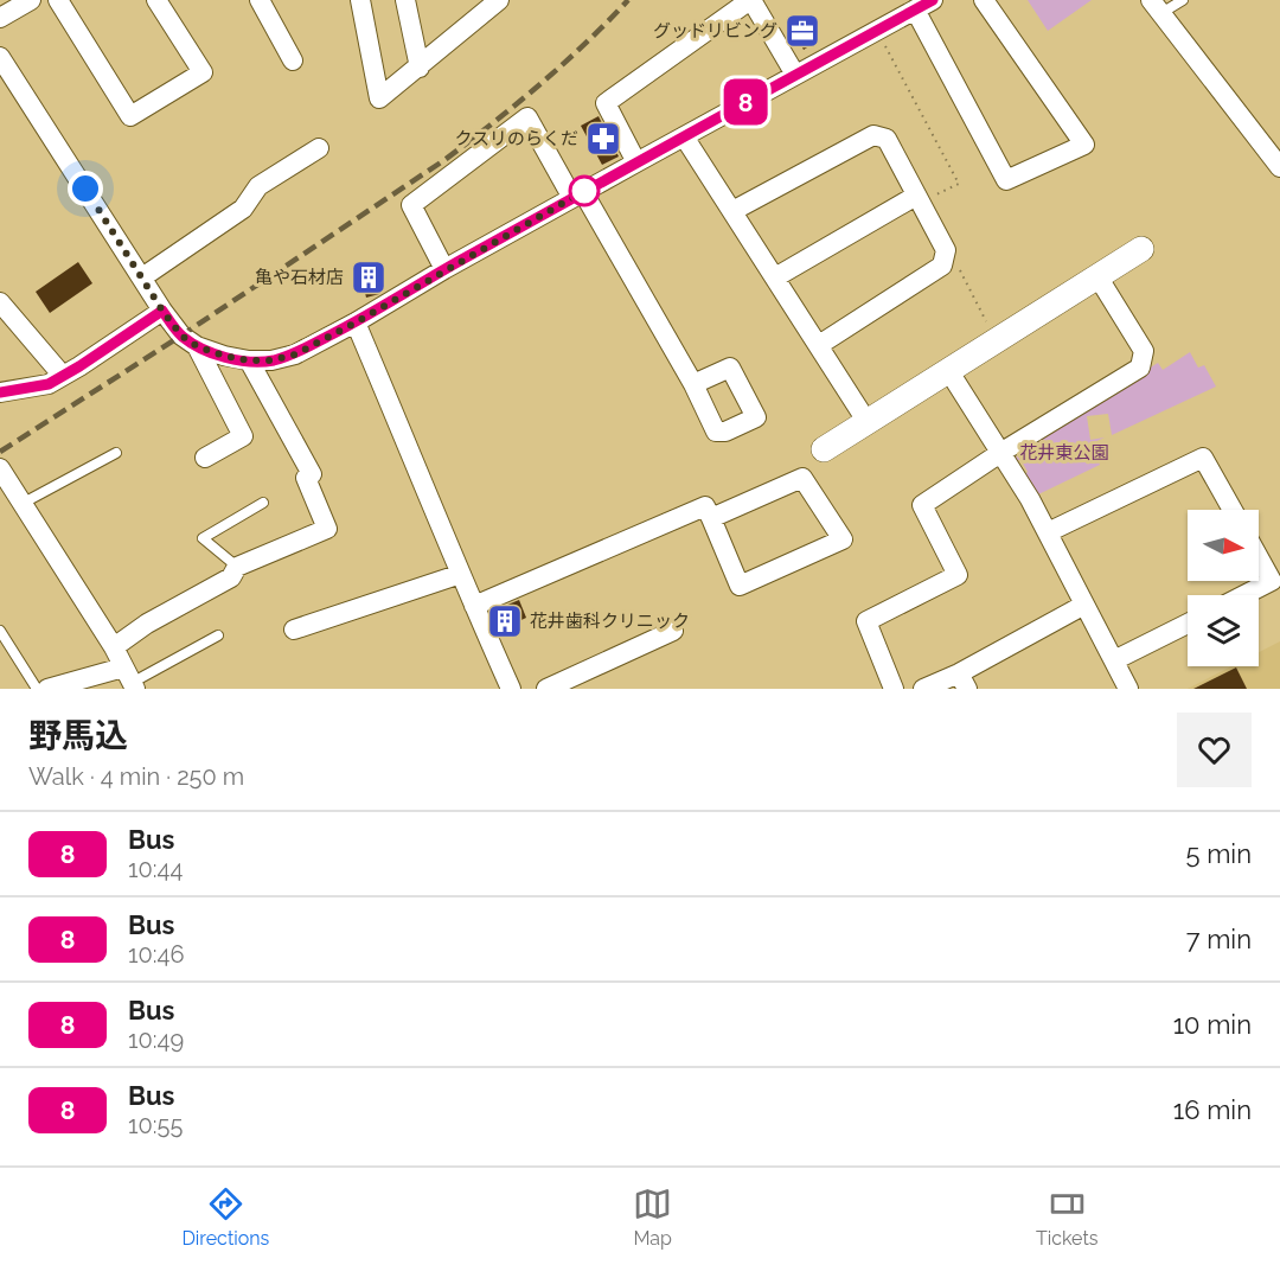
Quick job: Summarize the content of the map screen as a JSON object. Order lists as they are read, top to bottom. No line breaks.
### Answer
{"parks":["花井東公園"],"places":{"office":["グッドリビング"],"pharmacy":["クスリのらくだ"],"building":["亀や石材店","花井歯科クリニック"]},"lines":["bus line 8"],"north":"right","page":{"on_map":"8","heading":["野馬込","Walk · 4 min · 250 m"],"list":[{"mark":"8","name":"Bus","note":"10:44","value":"5 min"},{"mark":"8","name":"Bus","note":"10:46","value":"7 min"},{"mark":"8","name":"Bus","note":"10:49","value":"10 min"},{"mark":"8","name":"Bus","note":"10:55","value":"16 min"}],"tabs":["Directions","Map","Tickets"]}}
